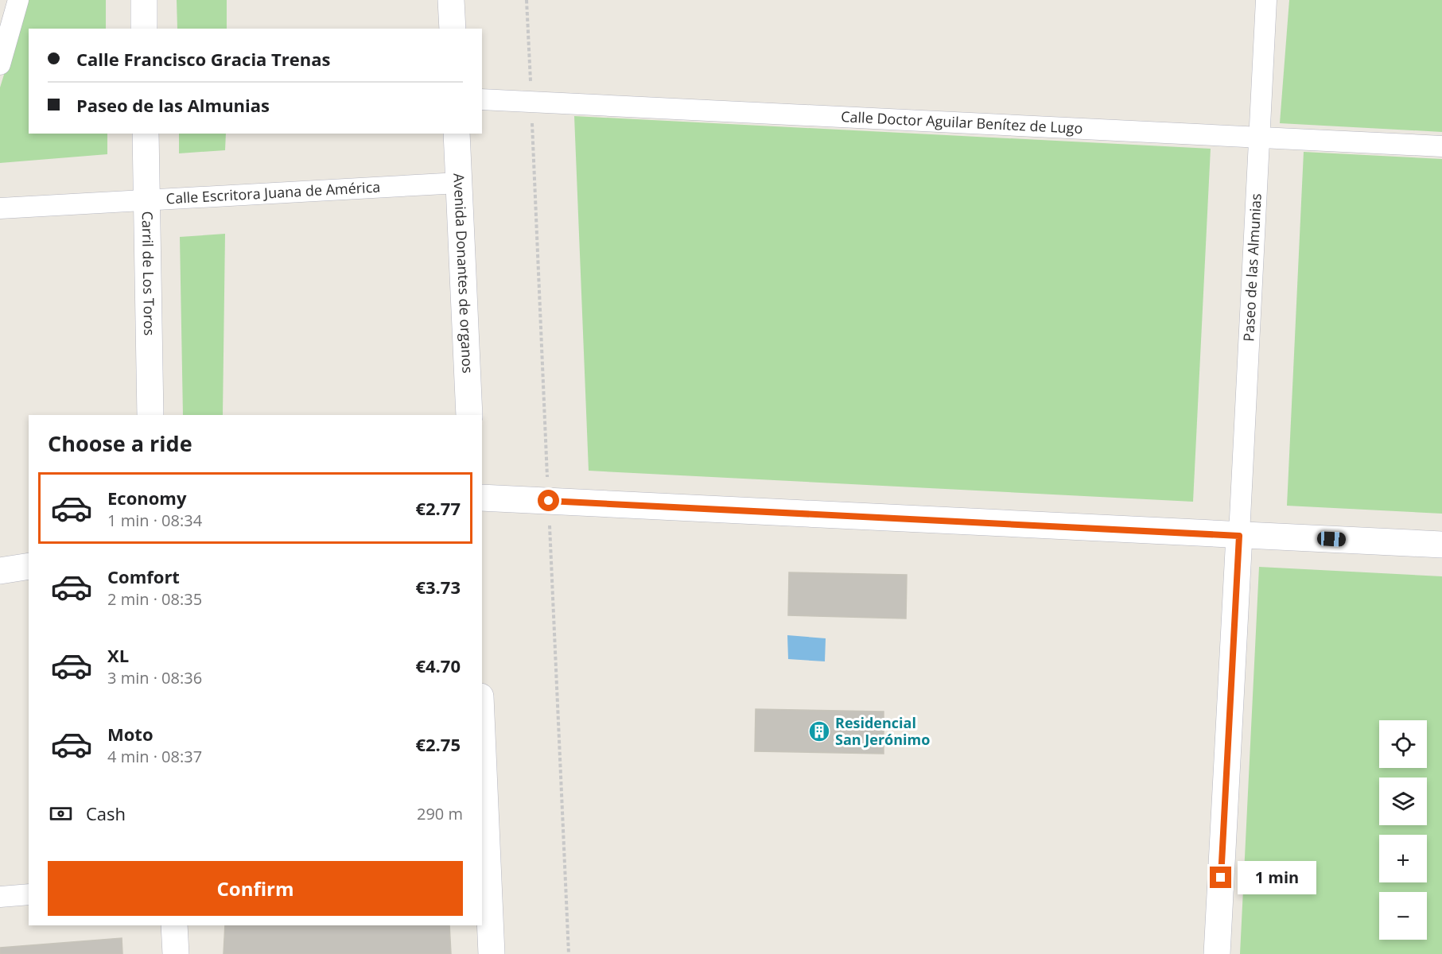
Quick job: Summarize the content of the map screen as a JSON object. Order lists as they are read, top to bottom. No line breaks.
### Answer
{"streets":{"street":["Calle Doctor Aguilar Benítez de Lugo","Calle Escritora Juana de América","Paseo de las Almunias","Carril de Los Toros","Avenida Donantes de organos"]},"crossings":[["Calle Doctor Aguilar Benítez de Lugo","Paseo de las Almunias"],["Calle Escritora Juana de América","Carril de Los Toros"],["Calle Escritora Juana de América","Avenida Donantes de organos"]],"places":{"building":["Residencial San Jerónimo"]},"page":{"banner":["Calle Francisco Gracia Trenas","Paseo de las Almunias"],"heading":"Choose a ride","list":[{"name":"Economy","note":"1 min · 08:34","value":"€2.77"},{"name":"Comfort","note":"2 min · 08:35","value":"€3.73"},{"name":"XL","note":"3 min · 08:36","value":"€4.70"},{"name":"Moto","note":"4 min · 08:37","value":"€2.75"}],"map_buttons":["+","−"],"pay":["Cash","290 m"],"buttons":"Confirm","bubble":"1 min"}}
